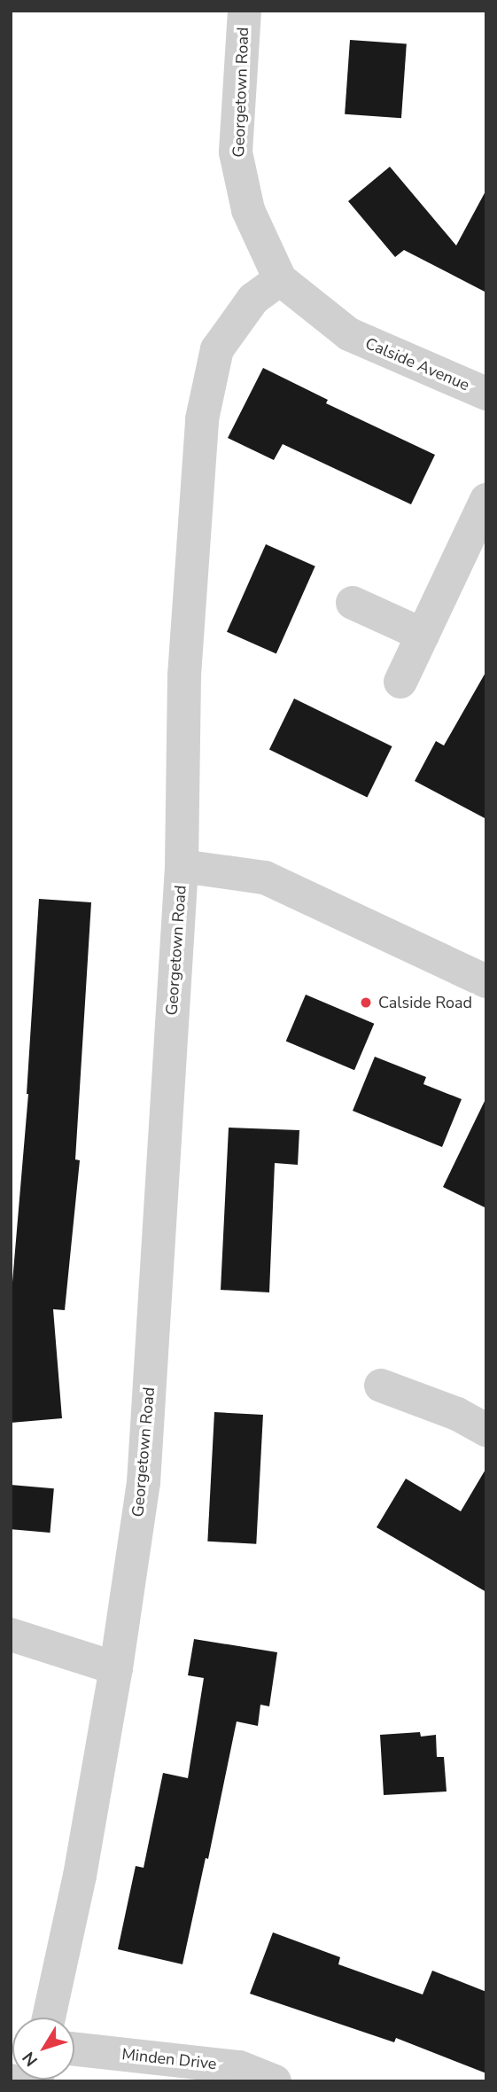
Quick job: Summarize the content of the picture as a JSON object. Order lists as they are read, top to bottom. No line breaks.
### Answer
{"streets":{"street":["Georgetown Road","Calside Avenue","Minden Drive"]},"crossings":[["Georgetown Road","Calside Avenue"]],"places":["Calside Road"],"north":"bottom left"}
